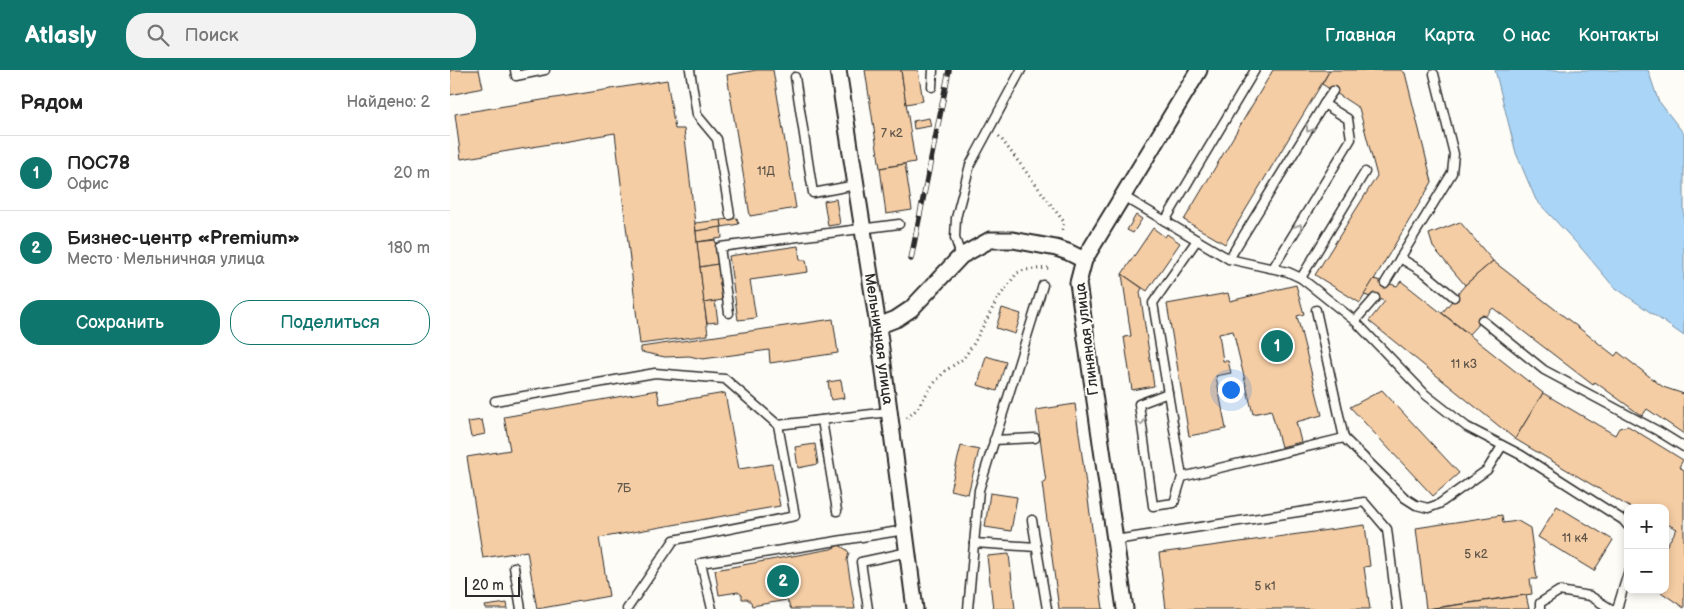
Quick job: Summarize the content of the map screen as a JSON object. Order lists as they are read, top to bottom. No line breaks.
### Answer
{"streets":{"street":["Мельничная улица","Глиняная улица"]},"house_numbers":["7 к2","11Д","11 к3","7Б","11 к4","5 к2","5 к1"],"scale_bar":"20 m","page":{"header":"Atlasly","search":"Поиск","nav":["Главная","Карта","О нас","Контакты"],"heading":["Рядом","Найдено: 2"],"list":[{"mark":"1","name":"ПОС78","note":"Офис","value":"20 m"},{"mark":"2","name":"Бизнес-центр «Premium»","note":"Место · Мельничная улица","value":"180 m"}],"buttons":["Сохранить","Поделиться"],"pins":["1","2"],"map_buttons":["+","−"],"scale":"20 m"}}
